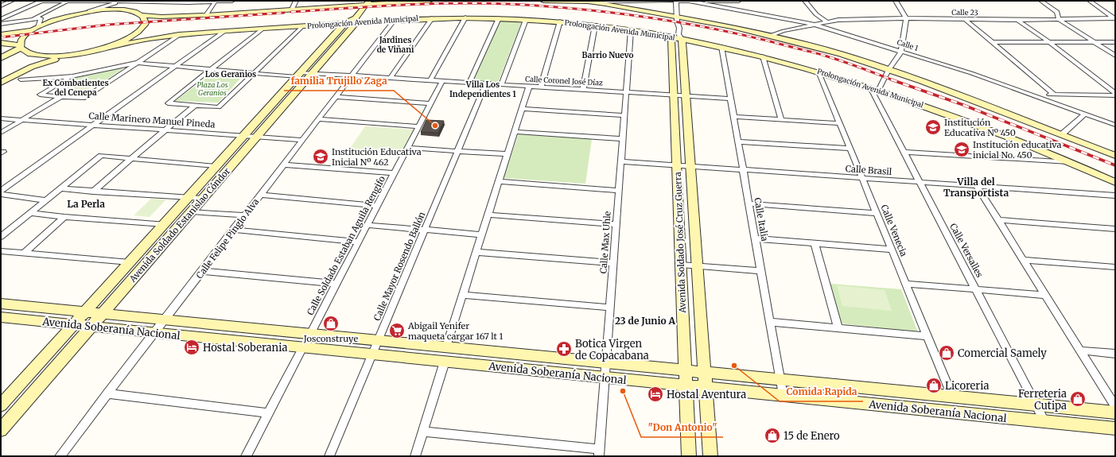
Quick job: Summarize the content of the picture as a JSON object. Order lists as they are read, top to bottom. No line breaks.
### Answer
{"streets":{"street":["Calle 23","Prolongación Avenida Municipal","Calle 1","Calle Coronel José Díaz","Calle Marinero Manuel Pineda","Calle Brasil","Calle Italia","Avenida Soldado Estanislao Cóndor","Calle Venecia","Calle Felipe Pinglo Alva","Calle Max Uhle","Avenida Soldado José Cruz Guerra","Calle Soldado Estaban Aguila Rengifo","Calle Versalles","Calle Mayor Rosendo Ballón","Avenida Soberanía Nacional"]},"crossings":[["Calle 23","Calle 1"],["Prolongación Avenida Municipal","Calle Italia"],["Prolongación Avenida Municipal","Avenida Soldado Estanislao Cóndor"],["Prolongación Avenida Municipal","Calle Venecia"],["Prolongación Avenida Municipal","Calle Felipe Pinglo Alva"],["Prolongación Avenida Municipal","Calle Max Uhle"],["Prolongación Avenida Municipal","Avenida Soldado José Cruz Guerra"],["Prolongación Avenida Municipal","Calle Versalles"],["Calle Coronel José Díaz","Calle Italia"],["Calle Coronel José Díaz","Avenida Soldado Estanislao Cóndor"],["Calle Coronel José Díaz","Calle Felipe Pinglo Alva"],["Calle Coronel José Díaz","Calle Max Uhle"],["Calle Coronel José Díaz","Avenida Soldado José Cruz Guerra"],["Calle Coronel José Díaz","Calle Soldado Estaban Aguila Rengifo"],["Calle Coronel José Díaz","Calle Mayor Rosendo Ballón"],["Calle Marinero Manuel Pineda","Avenida Soldado Estanislao Cóndor"],["Calle Marinero Manuel Pineda","Calle Felipe Pinglo Alva"],["Calle Brasil","Calle Italia"],["Calle Brasil","Calle Venecia"],["Calle Brasil","Calle Max Uhle"],["Calle Brasil","Avenida Soldado José Cruz Guerra"],["Calle Brasil","Calle Versalles"],["Calle Italia","Avenida Soberanía Nacional"],["Avenida Soldado Estanislao Cóndor","Avenida Soberanía Nacional"],["Calle Venecia","Avenida Soberanía Nacional"],["Calle Felipe Pinglo Alva","Avenida Soberanía Nacional"],["Calle Max Uhle","Avenida Soberanía Nacional"],["Avenida Soldado José Cruz Guerra","Avenida Soberanía Nacional"],["Calle Soldado Estaban Aguila Rengifo","Avenida Soberanía Nacional"],["Calle Versalles","Avenida Soberanía Nacional"],["Calle Mayor Rosendo Ballón","Avenida Soberanía Nacional"]],"districts":["Jardines de Viñani","Barrio Nuevo","Los Geranios","Ex Combatientes del Cenepa","Villa Los Independientes 1","Villa del Transportista","La Perla","23 de Junio A"],"parks":["Plaza Los Geranios"],"places":{"other":["familia Trujillo Zaga","Comida Rapida","\"Don Antonio\""],"school or university":["Institución Educativa Nº 450","Institución educativa inicial No. 450","Institución Educativa Inicial Nº 462"],"shop":["Josconstruye","Comercial Samely","Licoreria","Ferreteria Cutipa","15 de Enero"],"supermarket":["Abigail Yenifer maqueta cargar 167 lt 1"],"hotel":["Hostal Soberania","Hostal Aventura"],"pharmacy":["Botica Virgen de Copacabana"]}}
